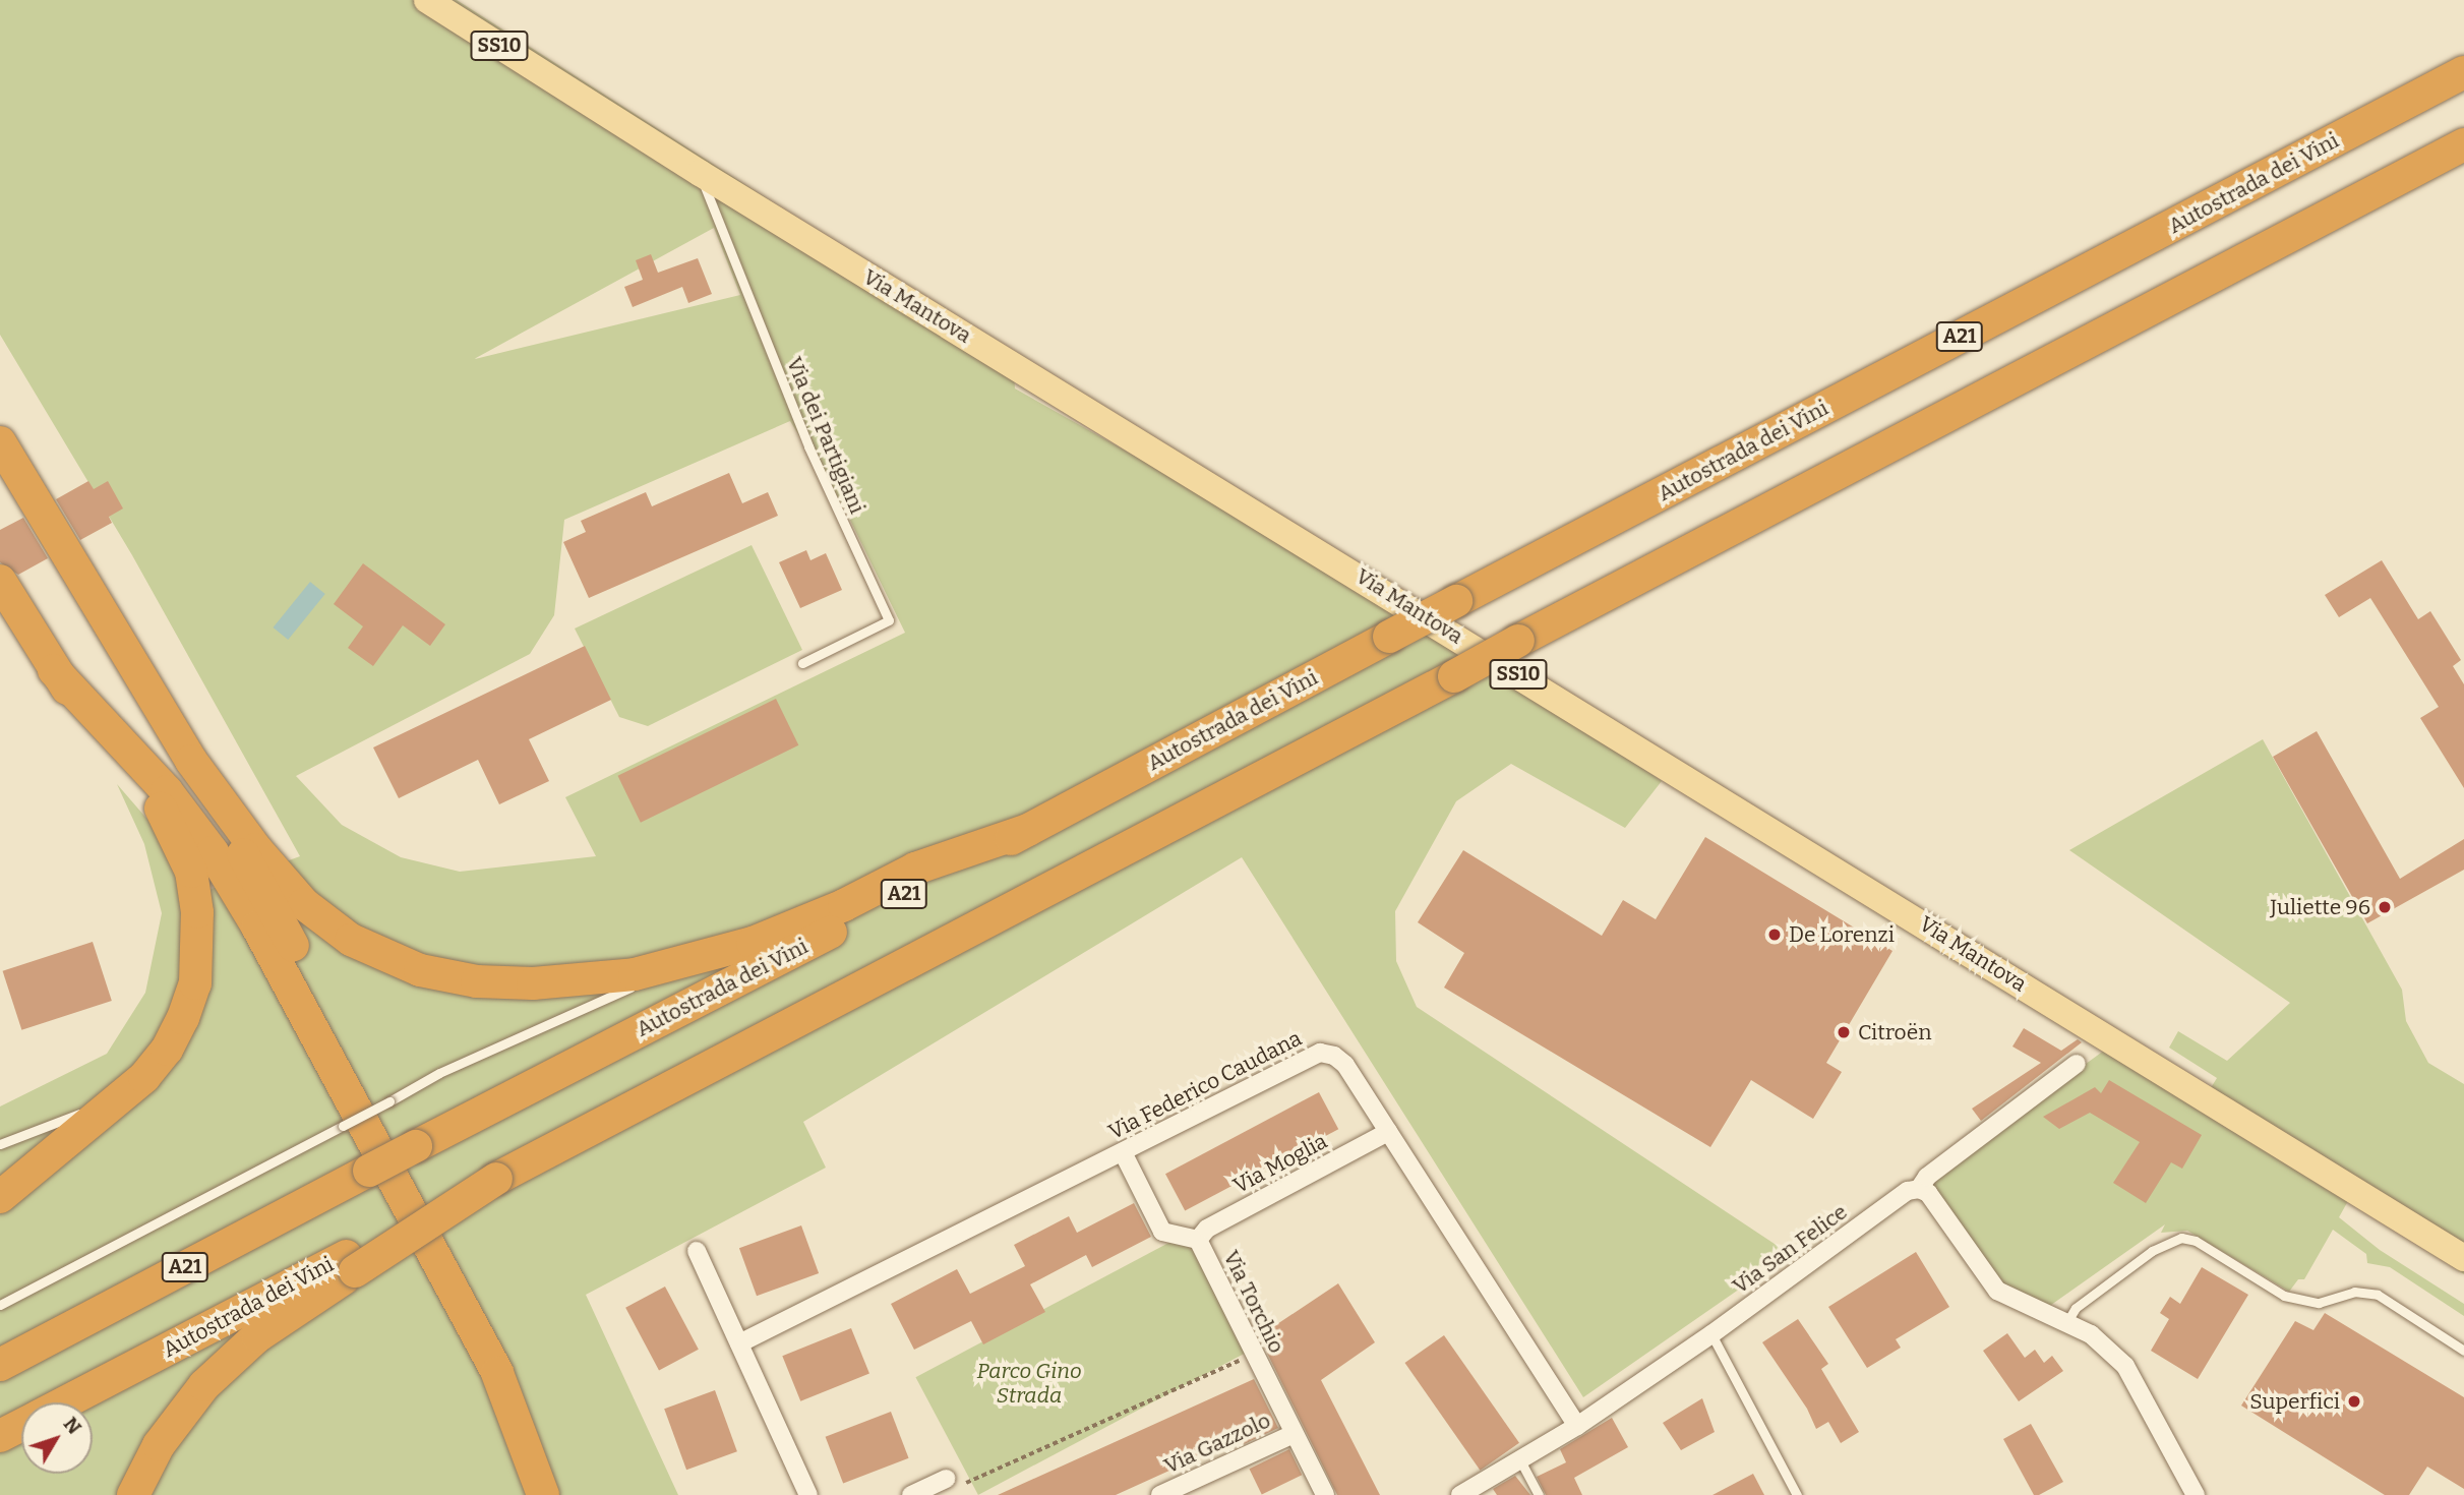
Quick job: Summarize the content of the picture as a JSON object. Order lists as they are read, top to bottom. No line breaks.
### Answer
{"streets":{"highway":["Autostrada dei Vini","A21"],"main road":["SS10","Via Mantova"],"street":["Via Federico Caudana","Via Moglia","Via San Felice","Via Torchio","Via Gazzolo"],"lane":["Via dei Partigiani"]},"crossings":[["Via Mantova","Via dei Partigiani"],["Via Federico Caudana","Via Moglia"],["Via Federico Caudana","Via San Felice"],["Via Federico Caudana","Via Torchio"],["Via Moglia","Via Torchio"],["Via Torchio","Via Gazzolo"]],"parks":["Parco Gino Strada"],"places":["Juliette 96","De Lorenzi","Citroën","Superfici"],"north":"top right"}
